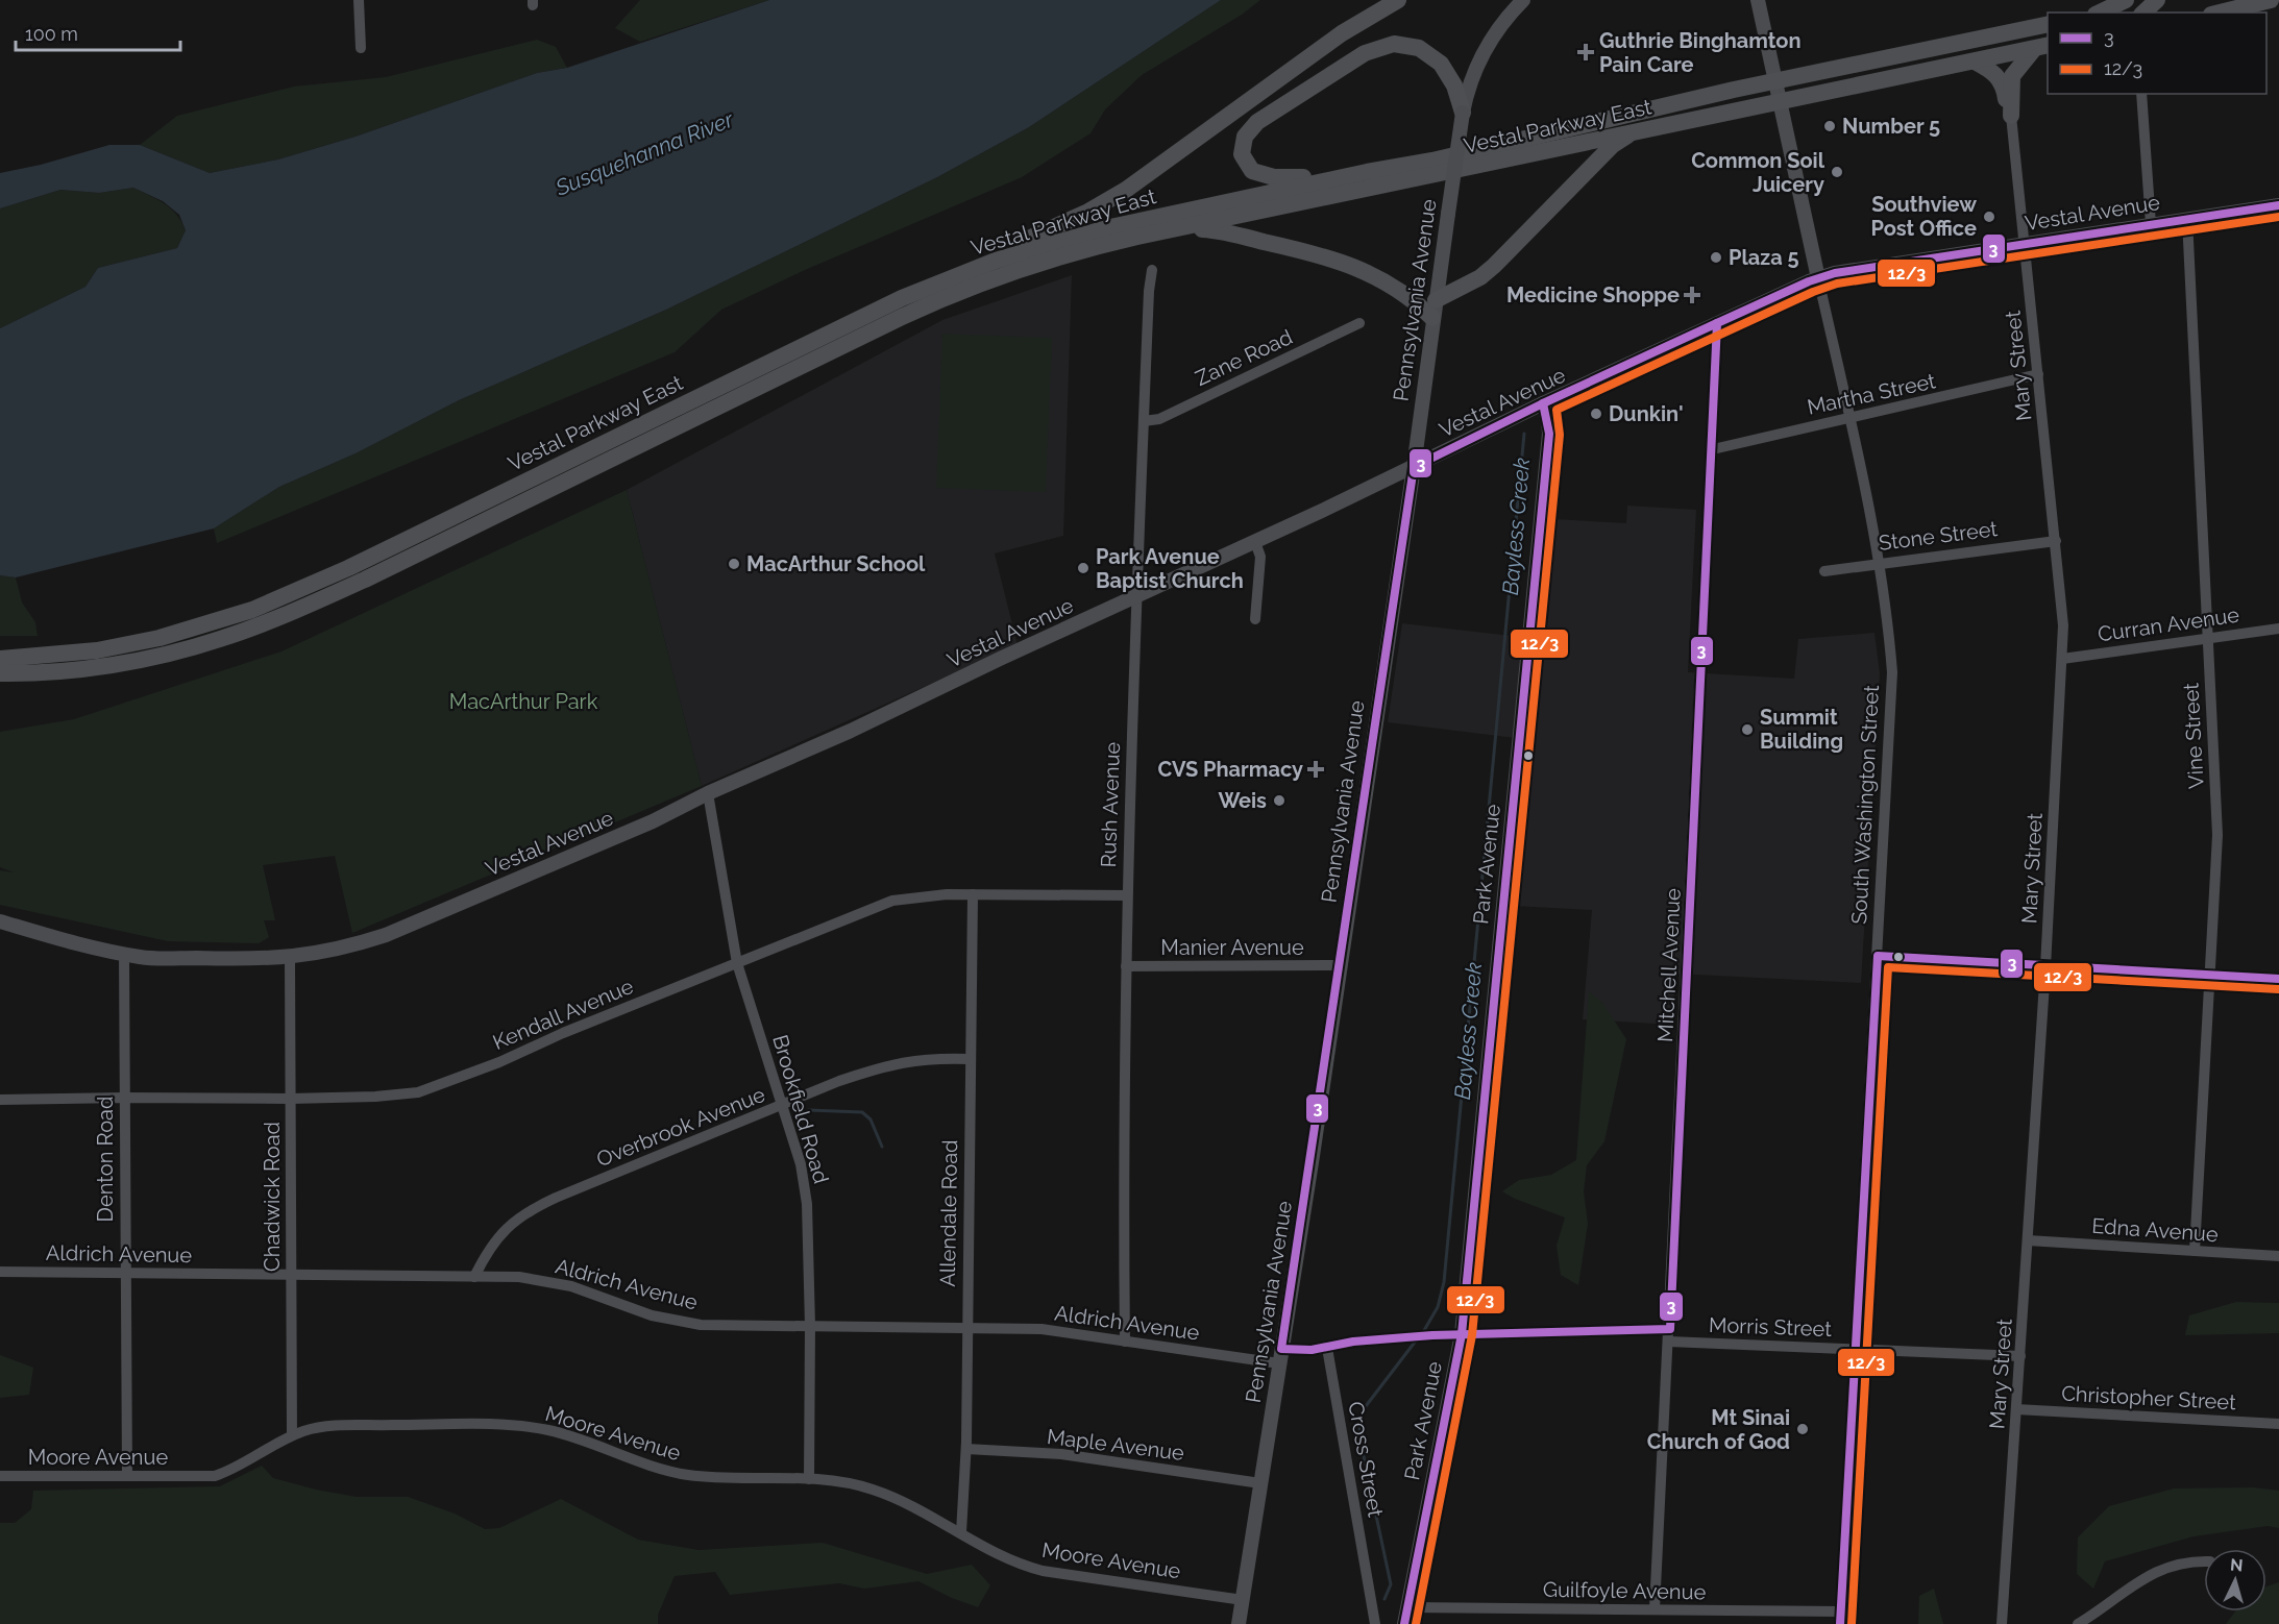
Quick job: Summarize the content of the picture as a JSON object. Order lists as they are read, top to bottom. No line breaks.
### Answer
{"streets":{"main road":["Vestal Parkway East"],"street":["Vestal Avenue","Pennsylvania Avenue","Zane Road","Mary Street","Martha Street","Stone Street","Curran Avenue","Vine Street","Rush Avenue","South Washington Street","Park Avenue","Manier Avenue","Mitchell Avenue","Kendall Avenue","Brookfield Road","Overbrook Avenue","Denton Road","Chadwick Road","Allendale Road","Edna Avenue","Aldrich Avenue","Morris Street","Christopher Street","Moore Avenue","Maple Avenue","Cross Street","Guilfoyle Avenue"]},"crossings":[["Vestal Parkway East","South Washington Street"],["Vestal Avenue","Pennsylvania Avenue"],["Vestal Avenue","Mary Street"],["Vestal Avenue","Vine Street"],["Vestal Avenue","Rush Avenue"],["Vestal Avenue","South Washington Street"],["Vestal Avenue","Park Avenue"],["Vestal Avenue","Mitchell Avenue"],["Vestal Avenue","Brookfield Road"],["Vestal Avenue","Denton Road"],["Vestal Avenue","Chadwick Road"],["Pennsylvania Avenue","Manier Avenue"],["Pennsylvania Avenue","Aldrich Avenue"],["Pennsylvania Avenue","Moore Avenue"],["Pennsylvania Avenue","Maple Avenue"],["Zane Road","Rush Avenue"],["Mary Street","Martha Street"],["Mary Street","Stone Street"],["Mary Street","Curran Avenue"],["Mary Street","Edna Avenue"],["Mary Street","Morris Street"],["Mary Street","Christopher Street"],["Martha Street","South Washington Street"],["Martha Street","Mitchell Avenue"],["Stone Street","South Washington Street"],["Curran Avenue","Vine Street"],["Vine Street","Edna Avenue"],["Rush Avenue","Manier Avenue"],["Rush Avenue","Kendall Avenue"],["Rush Avenue","Aldrich Avenue"],["South Washington Street","Morris Street"],["South Washington Street","Guilfoyle Avenue"],["Park Avenue","Guilfoyle Avenue"],["Mitchell Avenue","Morris Street"],["Mitchell Avenue","Guilfoyle Avenue"],["Kendall Avenue","Brookfield Road"],["Kendall Avenue","Denton Road"],["Kendall Avenue","Chadwick Road"],["Kendall Avenue","Allendale Road"],["Brookfield Road","Overbrook Avenue"],["Brookfield Road","Aldrich Avenue"],["Brookfield Road","Moore Avenue"],["Overbrook Avenue","Allendale Road"],["Overbrook Avenue","Aldrich Avenue"],["Denton Road","Aldrich Avenue"],["Denton Road","Moore Avenue"],["Chadwick Road","Aldrich Avenue"],["Chadwick Road","Moore Avenue"],["Allendale Road","Aldrich Avenue"],["Allendale Road","Moore Avenue"],["Allendale Road","Maple Avenue"]],"water":["Susquehanna River","Bayless Creek"],"parks":["MacArthur Park"],"places":{"health":["Guthrie Binghamton Pain Care","Medicine Shoppe","CVS Pharmacy"],"other":["Number 5","Common Soil Juicery","Southview Post Office","Plaza 5","Dunkin'","MacArthur School","Park Avenue Baptist Church","Summit Building","Weis","Mt Sinai Church of God"]},"lines":["transit line 3","transit line 12/3"],"legend":["3","12/3"],"scale_bar":"100 m","north":"top"}
